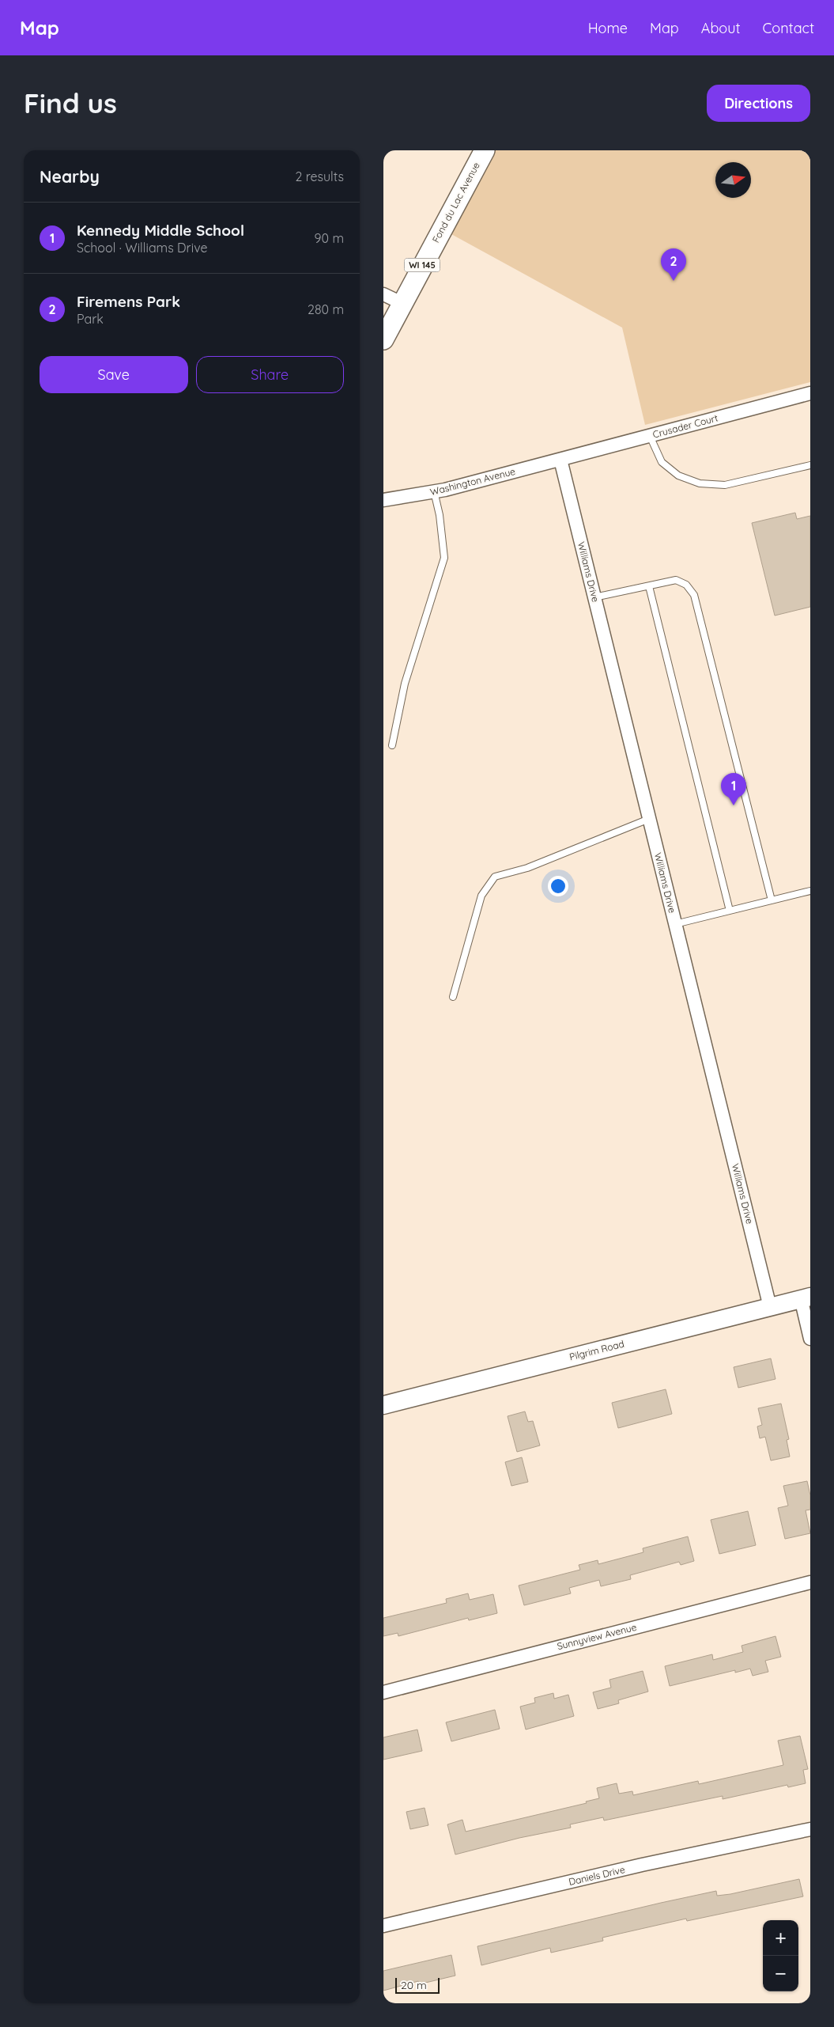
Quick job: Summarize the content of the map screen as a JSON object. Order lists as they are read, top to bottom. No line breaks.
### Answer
{"streets":{"main road":["Fond du Lac Avenue","WI 145"],"street":["Crusader Court","Washington Avenue","Williams Drive","Pilgrim Road","Sunnyview Avenue","Daniels Drive"]},"crossings":[["Crusader Court","Washington Avenue"],["Crusader Court","Williams Drive"],["Washington Avenue","Williams Drive"],["Williams Drive","Pilgrim Road"]],"scale_bar":"20 m","north":"right","page":{"header":"Map","nav":["Home","Map","About","Contact"],"buttons":["Directions",["Save","Share"]],"title":"Find us","heading":["Nearby","2 results"],"list":[{"mark":"1","name":"Kennedy Middle School","note":"School · Williams Drive","value":"90 m"},{"mark":"2","name":"Firemens Park","note":"Park","value":"280 m"}],"pins":["2","1"],"map_buttons":["+","−"],"scale":"20 m"}}
